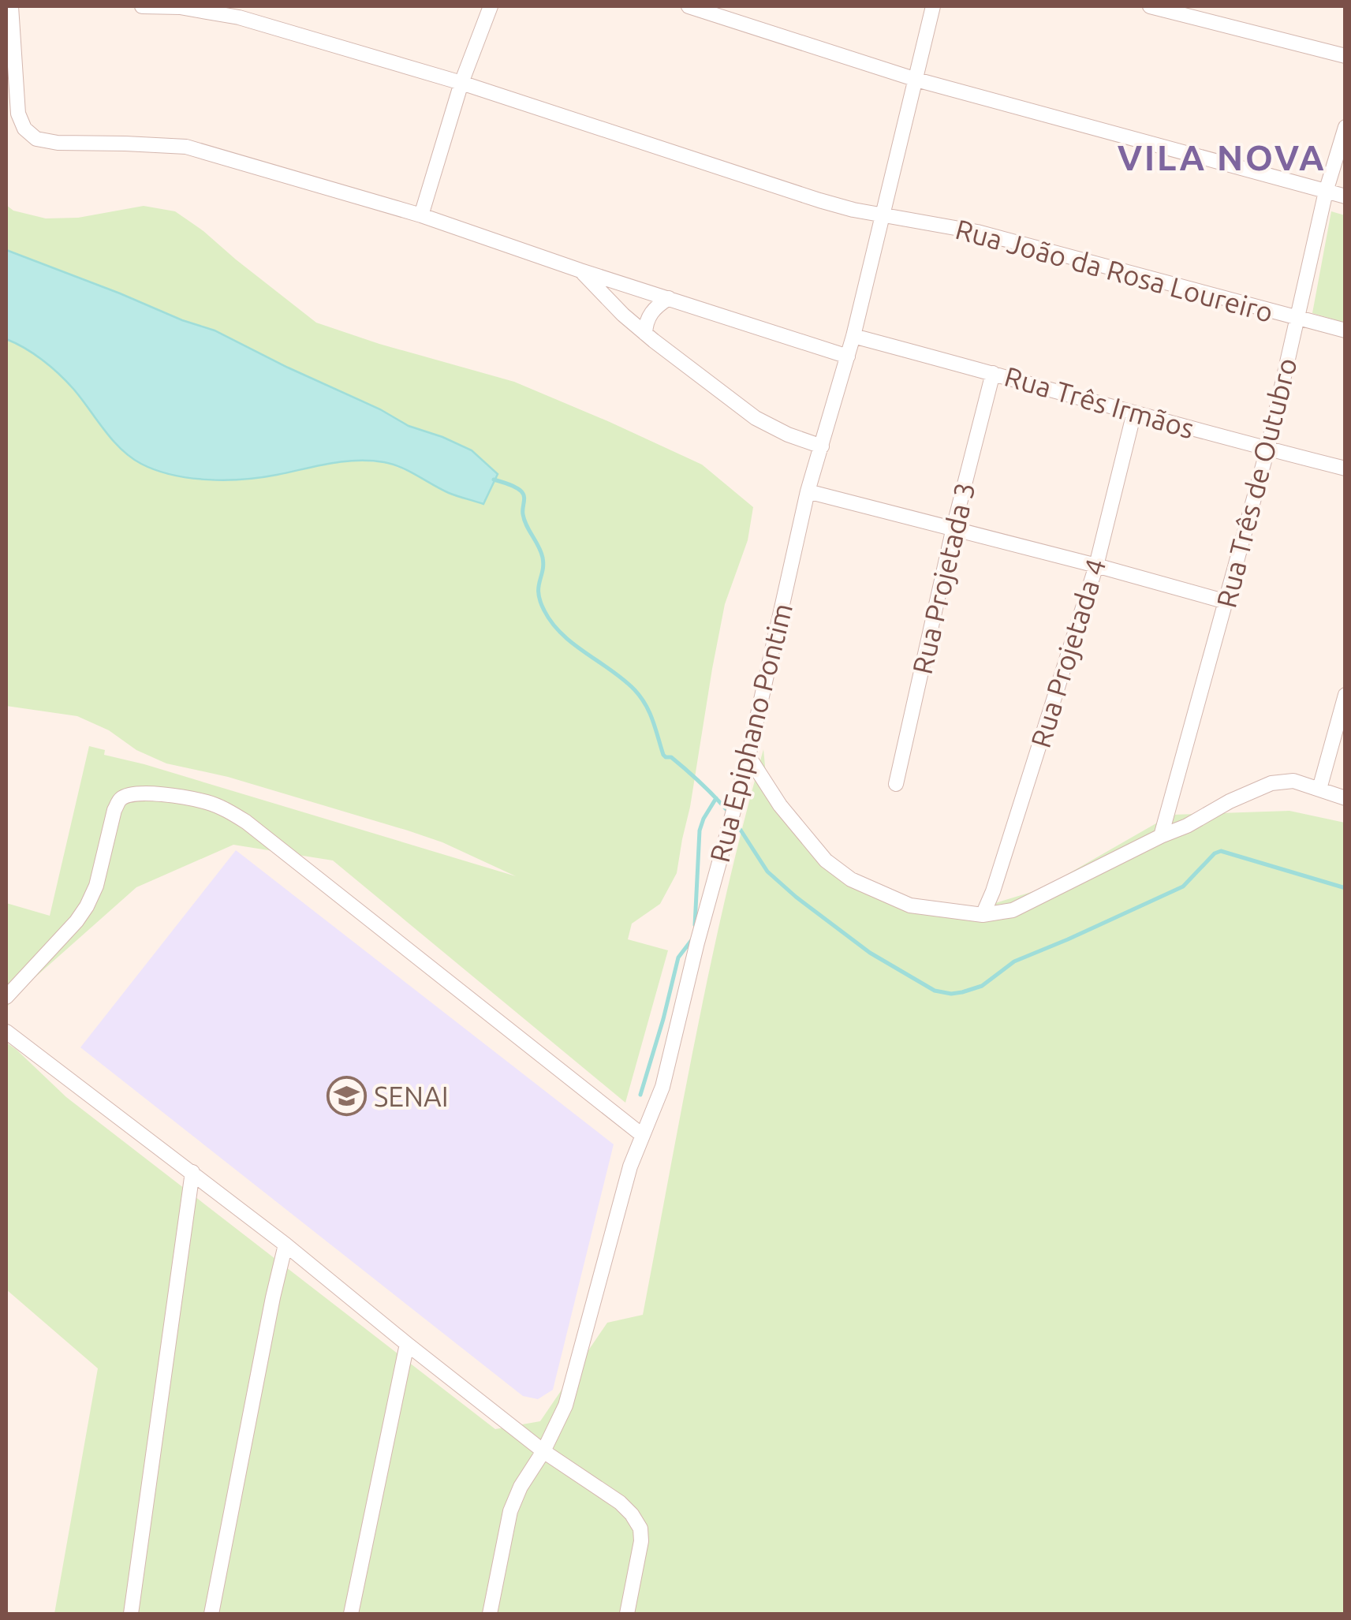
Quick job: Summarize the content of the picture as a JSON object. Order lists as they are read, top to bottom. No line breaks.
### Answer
{"streets":{"street":["Rua João da Rosa Loureiro","Rua Três Irmãos","Rua Três de Outubro","Rua Projetada 3","Rua Projetada 4","Rua Epiphano Pontim"]},"crossings":[["Rua João da Rosa Loureiro","Rua Três de Outubro"],["Rua João da Rosa Loureiro","Rua Epiphano Pontim"],["Rua Três Irmãos","Rua Três de Outubro"],["Rua Três Irmãos","Rua Projetada 3"],["Rua Três Irmãos","Rua Projetada 4"],["Rua Três Irmãos","Rua Epiphano Pontim"]],"districts":["VILA NOVA"],"places":{"school or university":["SENAI"]}}
